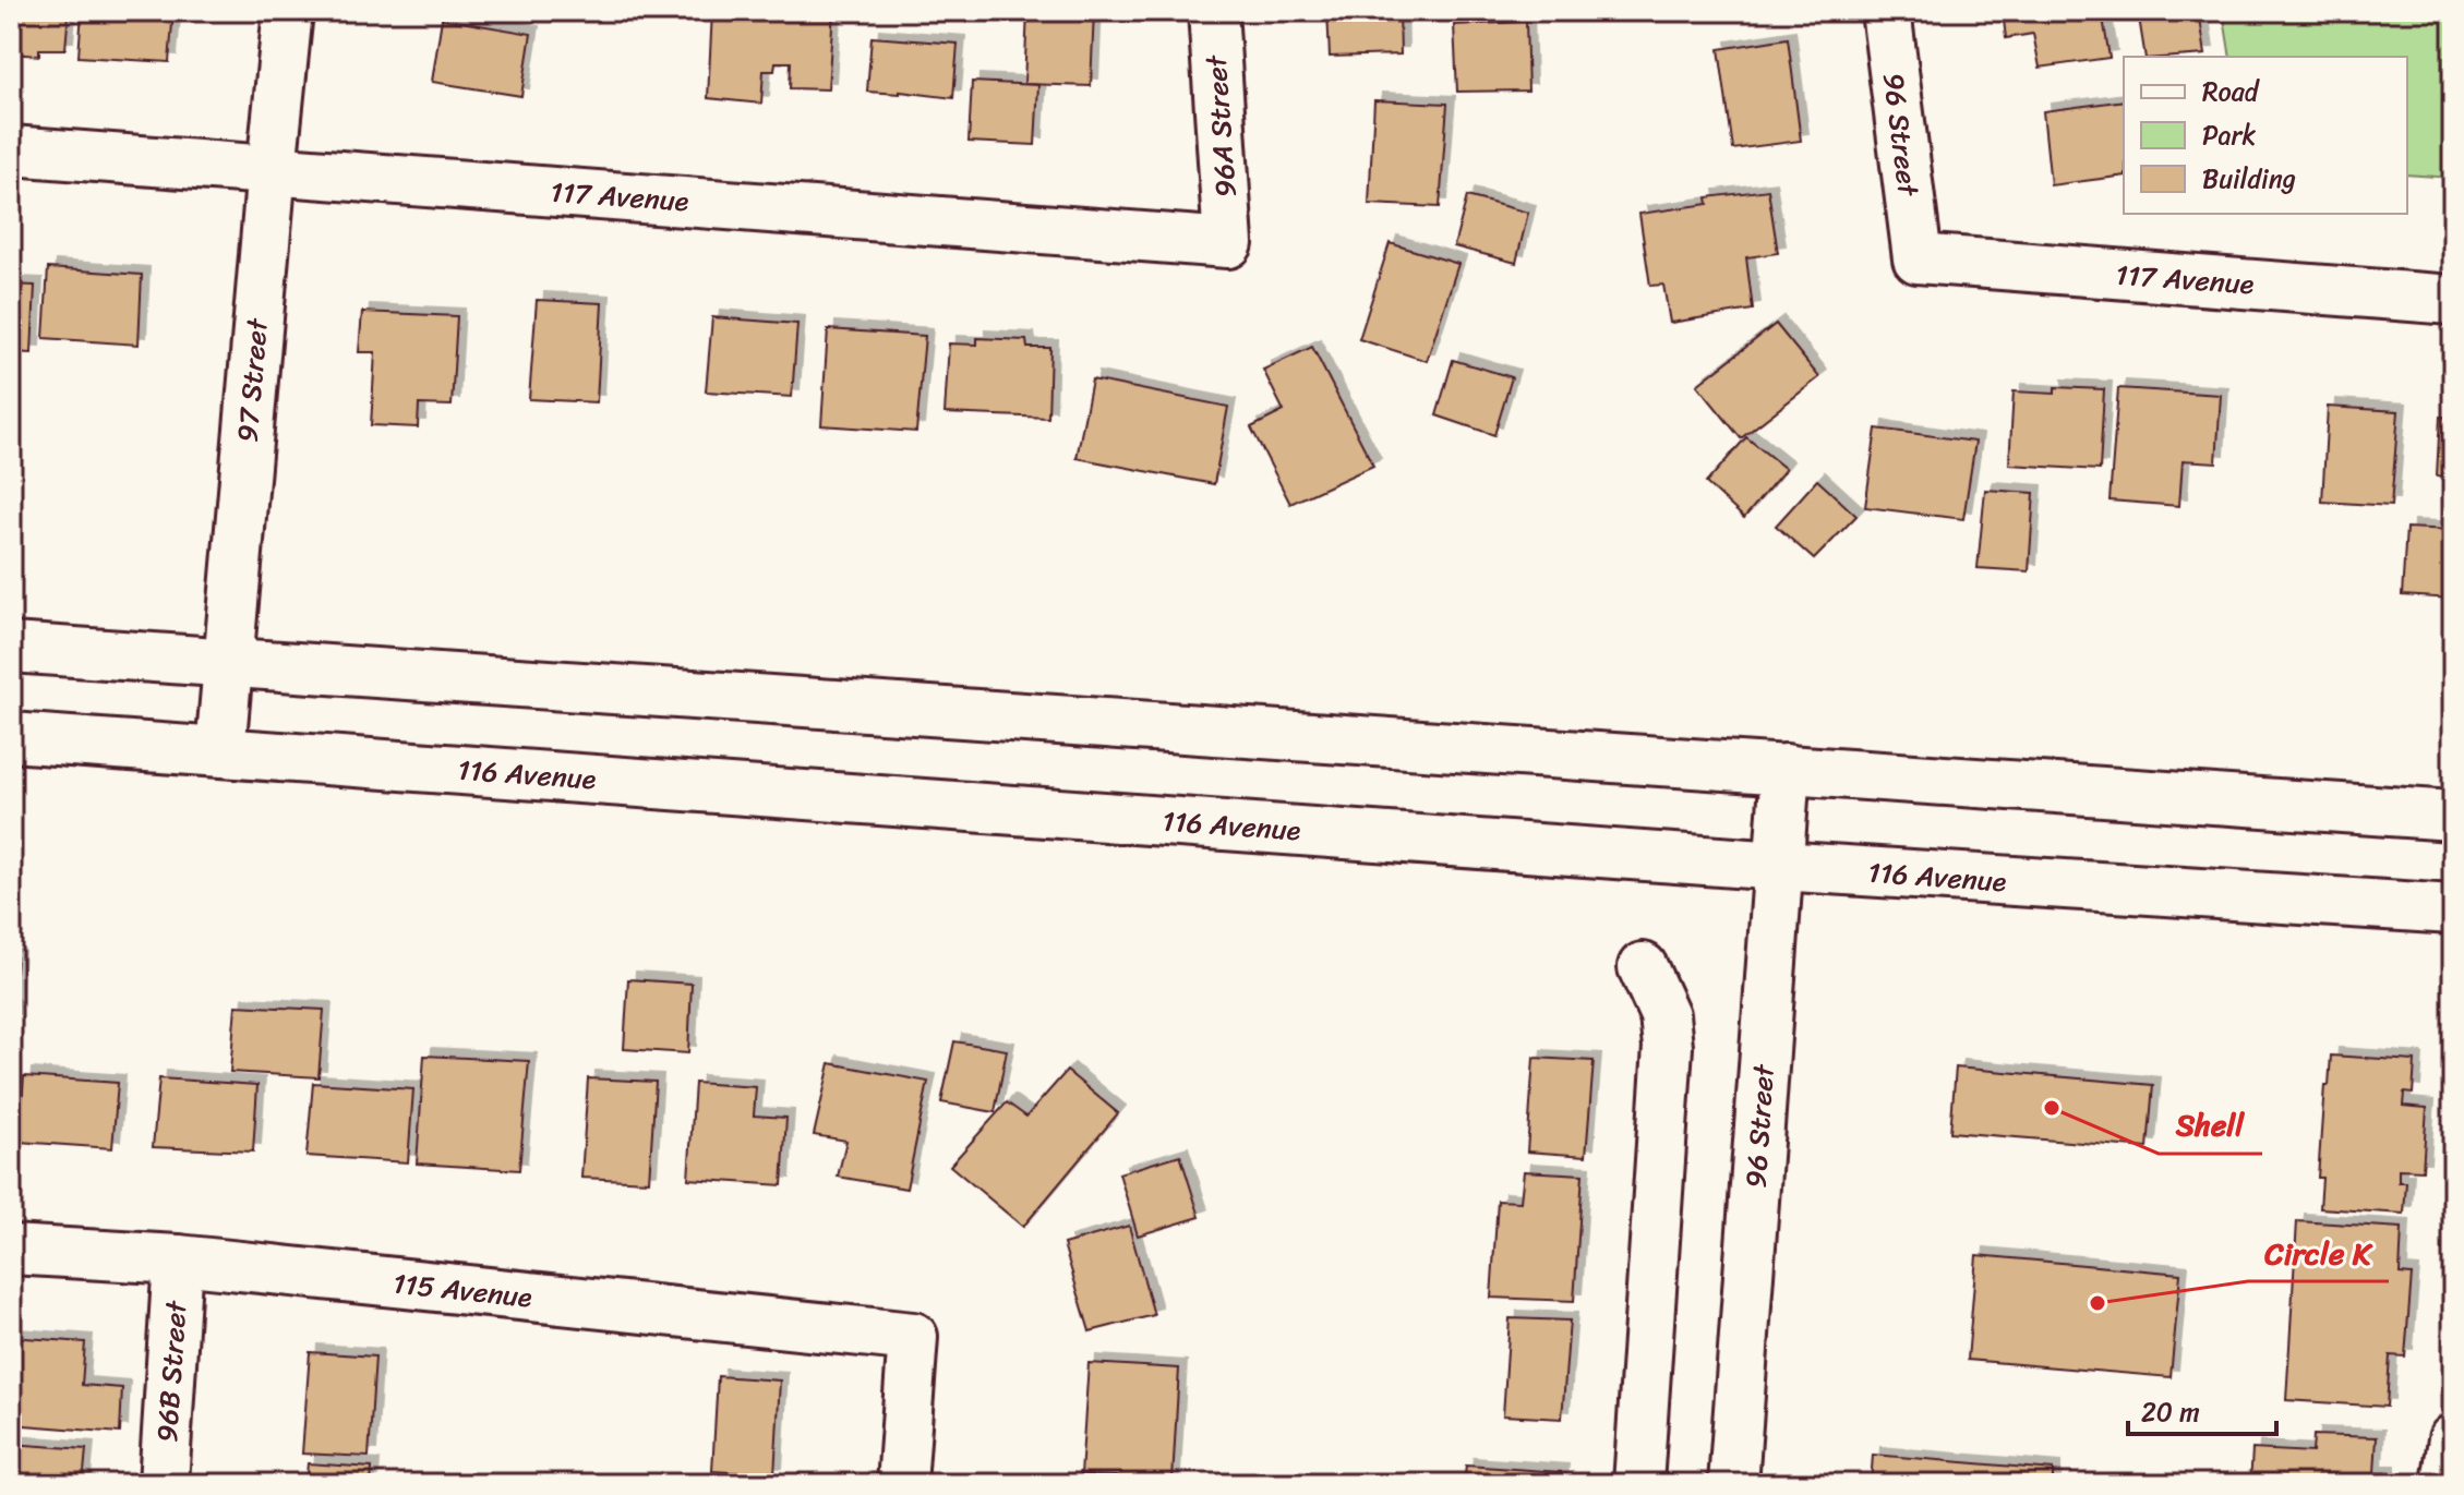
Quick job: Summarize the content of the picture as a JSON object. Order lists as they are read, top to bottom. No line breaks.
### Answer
{"streets":{"street":["96A Street","96 Street","117 Avenue","97 Street","116 Avenue","115 Avenue","96B Street"]},"crossings":[["96A Street","117 Avenue"],["96 Street","117 Avenue"],["96 Street","116 Avenue"],["117 Avenue","97 Street"],["97 Street","116 Avenue"],["115 Avenue","96B Street"]],"places":["Shell","Circle K"],"legend":["Road","Park","Building"],"scale_bar":"20 m"}
